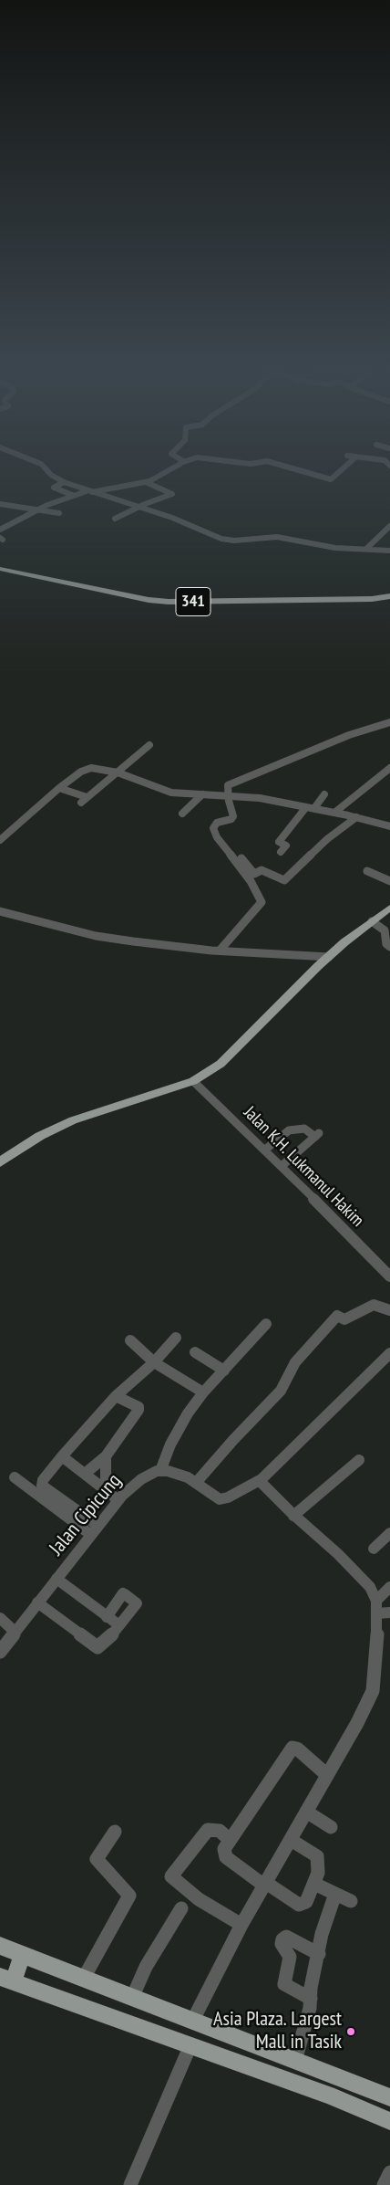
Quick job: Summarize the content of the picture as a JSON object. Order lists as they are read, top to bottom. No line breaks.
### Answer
{"streets":{"main road":["341"],"street":["Jalan K.H. Lukmanul Hakim","Jalan Cipicung"]},"places":["Asia Plaza. Largest Mall in Tasik"]}
